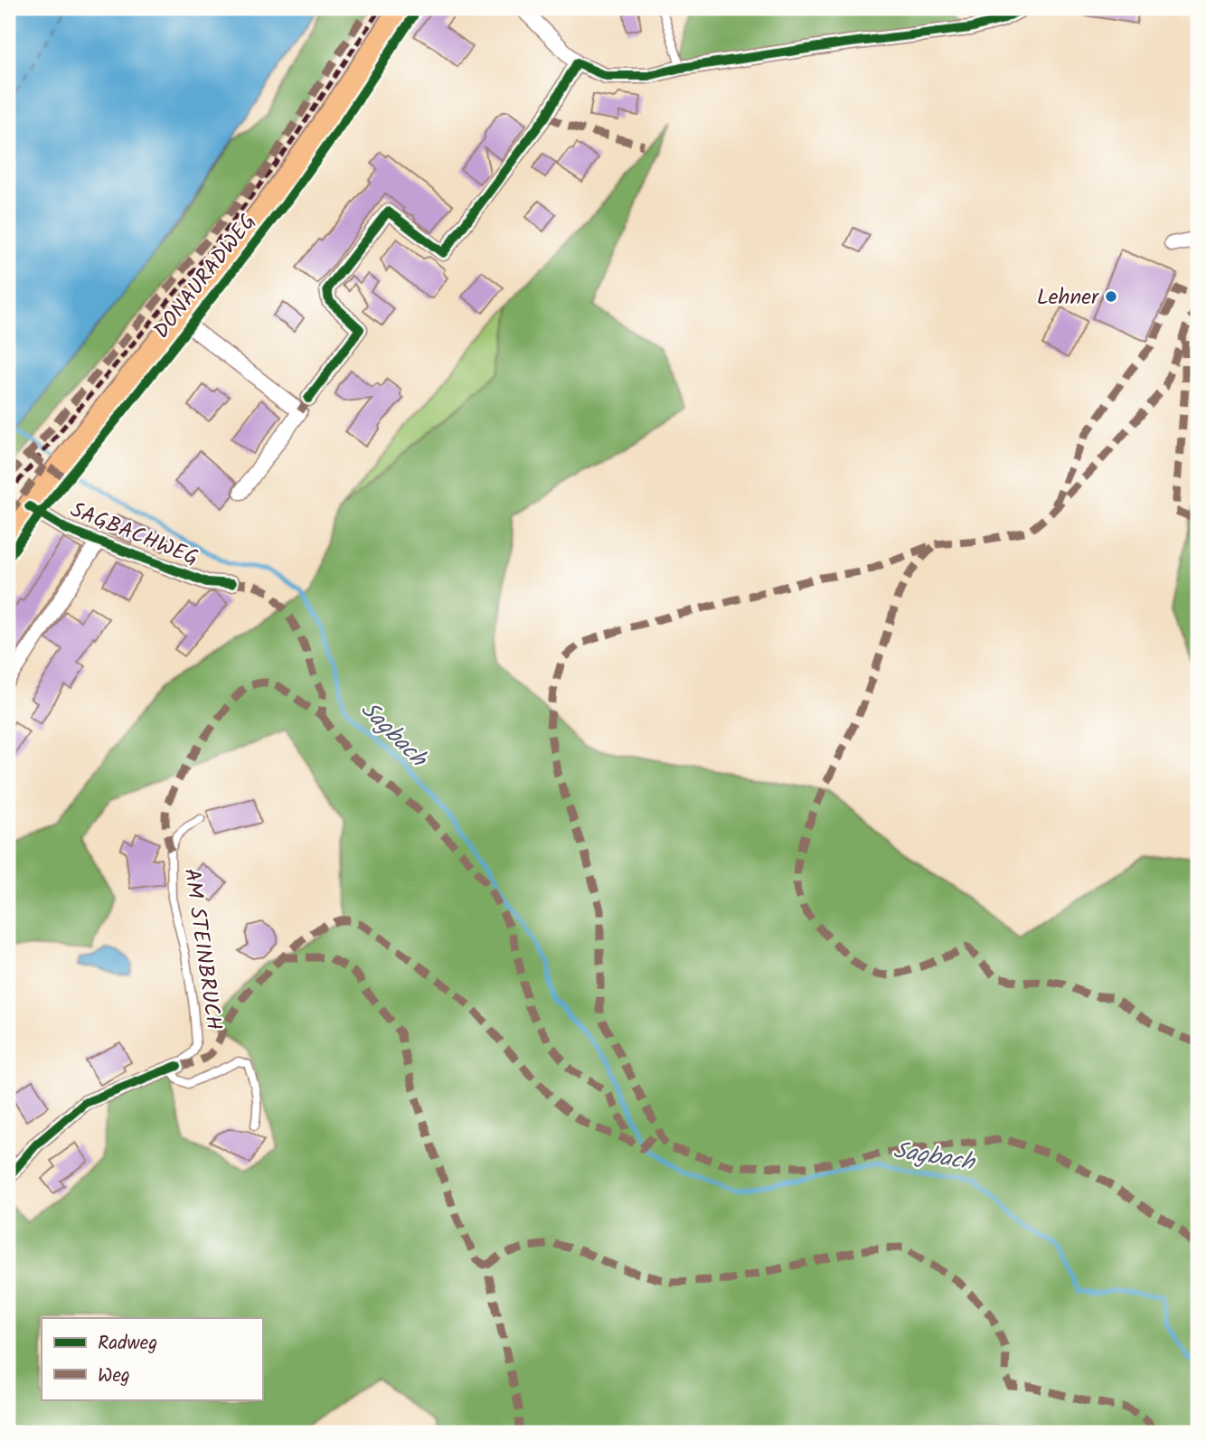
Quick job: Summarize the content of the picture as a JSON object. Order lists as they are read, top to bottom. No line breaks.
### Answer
{"streets":{"street":["SAGBACHWEG","AM STEINBRUCH"],"cycle path":["DONAURADWEG"]},"water":["Sagbach"],"places":["Lehner"],"legend":["Radweg","Weg"]}
